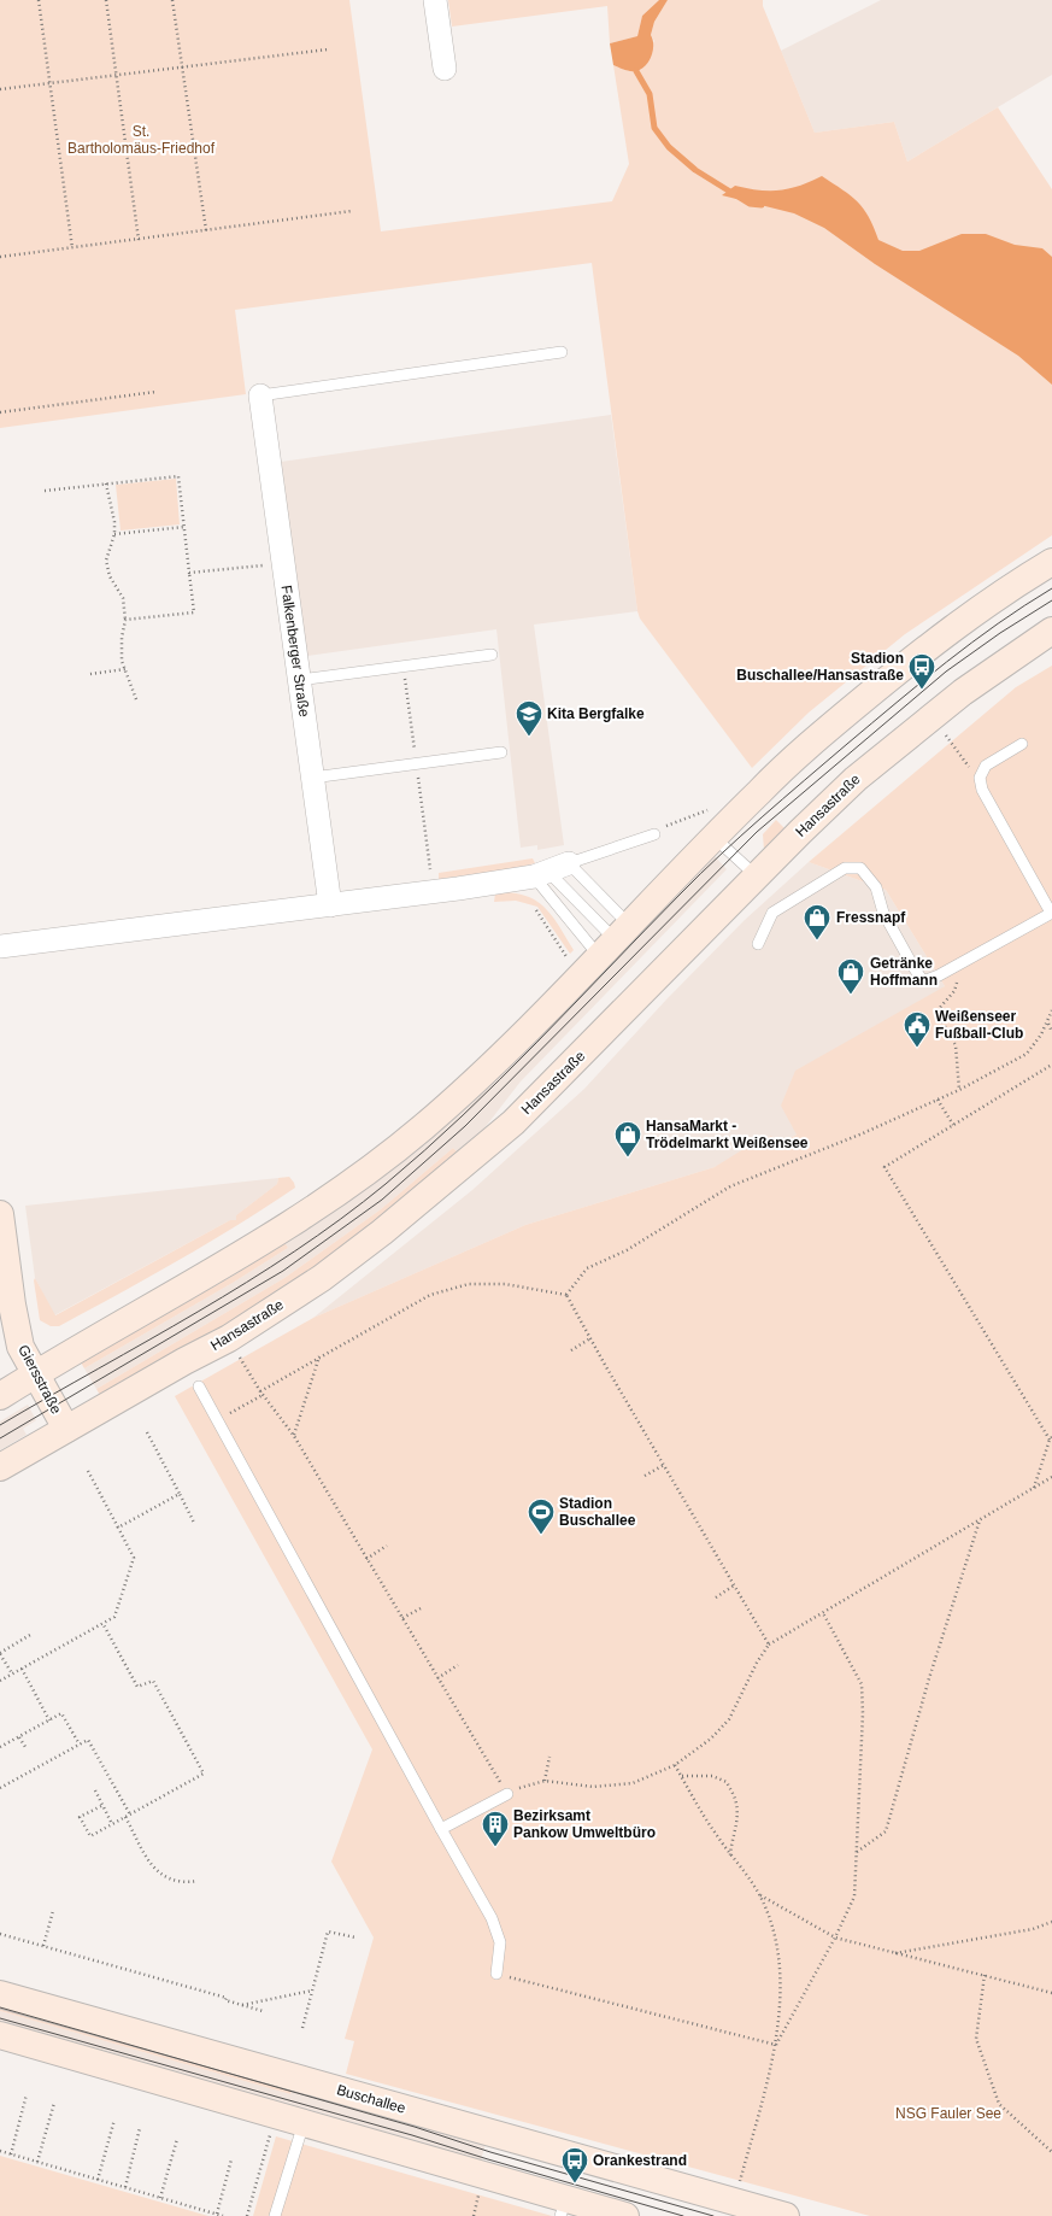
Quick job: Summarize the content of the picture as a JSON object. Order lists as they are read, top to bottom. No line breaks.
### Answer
{"streets":{"main road":["Hansastraße","Giersstraße","Buschallee"],"street":["Falkenberger Straße"]},"crossings":[["Hansastraße","Giersstraße"]],"parks":["St. Bartholomäus-Friedhof","NSG Fauler See"],"places":{"bus stop":["Stadion Buschallee/Hansastraße","Orankestrand"],"school or university":["Kita Bergfalke"],"shop":["Fressnapf","Getränke Hoffmann","HansaMarkt - Trödelmarkt Weißensee"],"public building":["Weißenseer Fußball-Club"],"sports":["Stadion Buschallee"],"building":["Bezirksamt Pankow Umweltbüro"]}}
